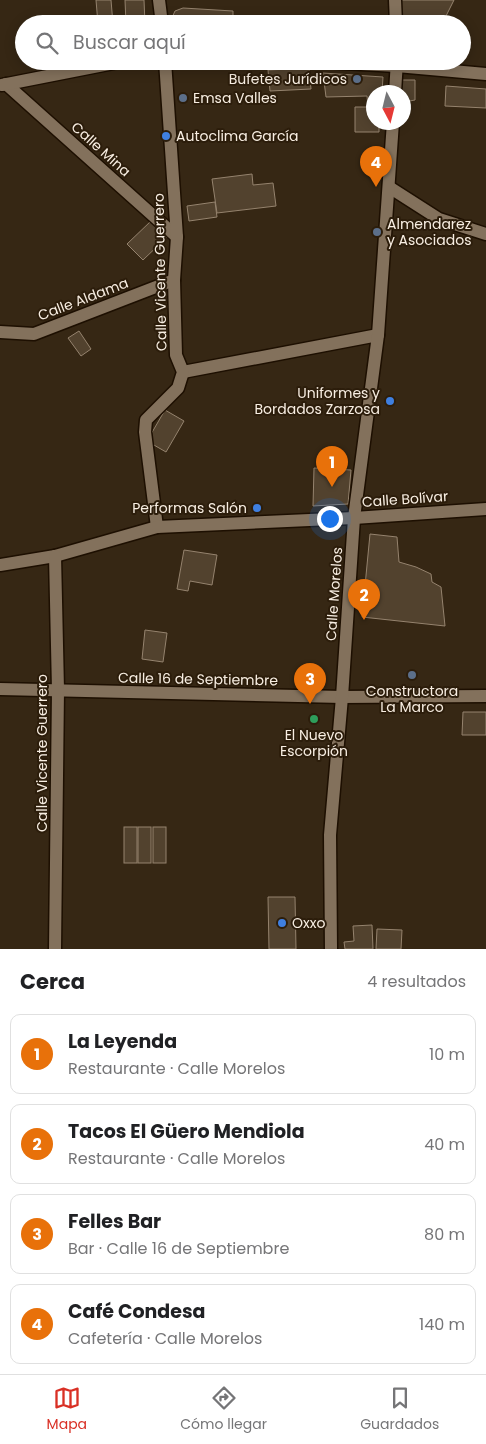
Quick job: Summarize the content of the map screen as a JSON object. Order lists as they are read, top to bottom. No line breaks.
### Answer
{"streets":{"street":["Calle Mina","Calle Vicente Guerrero","Calle Aldama","Calle Bolívar","Calle Morelos","Calle 16 de Septiembre"]},"crossings":[["Calle Mina","Calle Vicente Guerrero"],["Calle Vicente Guerrero","Calle Aldama"],["Calle Vicente Guerrero","Calle Bolívar"],["Calle Vicente Guerrero","Calle 16 de Septiembre"],["Calle Bolívar","Calle Morelos"],["Calle Morelos","Calle 16 de Septiembre"]],"places":["Bufetes Jurídicos","Emsa Valles","Autoclima García","Almendarez y Asociados","Uniformes y Bordados Zarzosa","Performas Salón","Constructora La Marco","El Nuevo Escorpión","Oxxo"],"north":"bottom","page":{"search":"Buscar aquí","pins":["4","1","2","3"],"heading":["Cerca","4 resultados"],"list":[{"mark":"1","name":"La Leyenda","note":"Restaurante · Calle Morelos","value":"10 m"},{"mark":"2","name":"Tacos El Güero Mendiola","note":"Restaurante · Calle Morelos","value":"40 m"},{"mark":"3","name":"Felles Bar","note":"Bar · Calle 16 de Septiembre","value":"80 m"},{"mark":"4","name":"Café Condesa","note":"Cafetería · Calle Morelos","value":"140 m"}],"nav":["Mapa","Cómo llegar","Guardados"]}}
